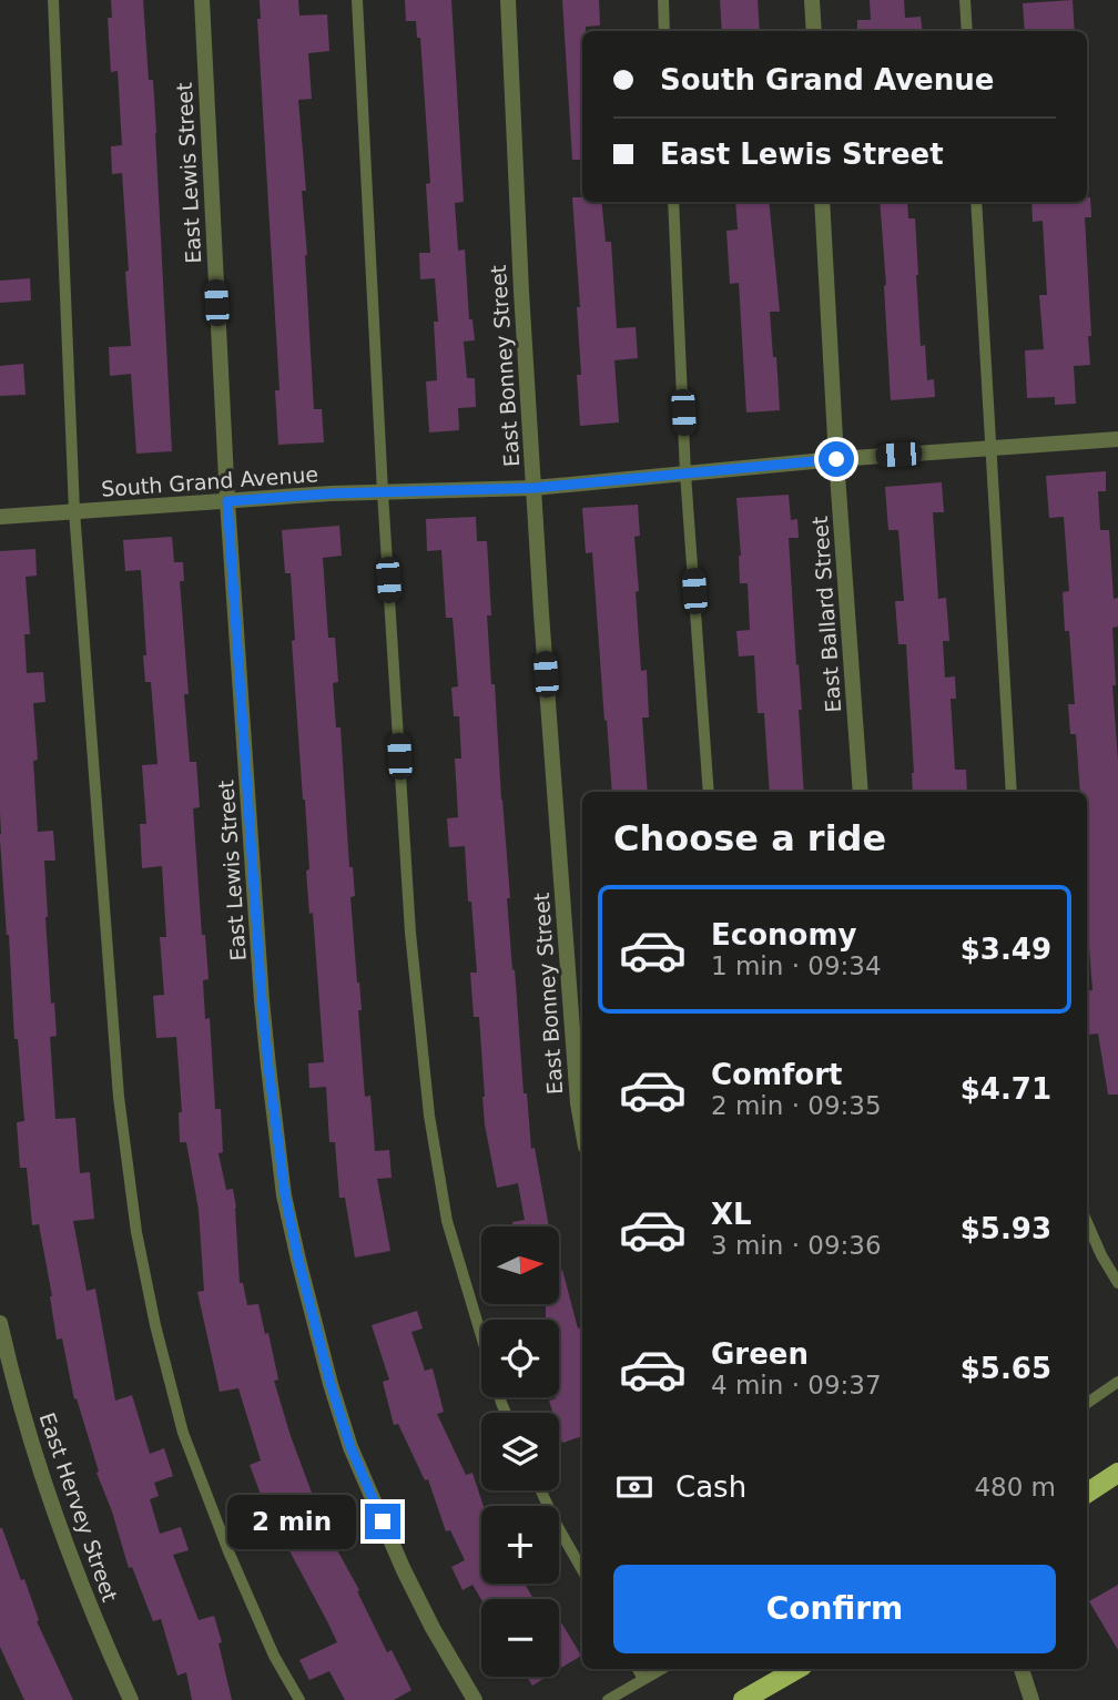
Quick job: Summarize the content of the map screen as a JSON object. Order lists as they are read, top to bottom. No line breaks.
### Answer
{"streets":{"street":["East Lewis Street","East Bonney Street","South Grand Avenue","East Ballard Street","East Hervey Street"]},"crossings":[["East Lewis Street","South Grand Avenue"],["East Bonney Street","South Grand Avenue"],["South Grand Avenue","East Ballard Street"]],"north":"right","page":{"banner":["South Grand Avenue","East Lewis Street"],"heading":"Choose a ride","list":[{"name":"Economy","note":"1 min · 09:34","value":"$3.49"},{"name":"Comfort","note":"2 min · 09:35","value":"$4.71"},{"name":"XL","note":"3 min · 09:36","value":"$5.93"},{"name":"Green","note":"4 min · 09:37","value":"$5.65"}],"map_buttons":["+","−"],"pay":["Cash","480 m"],"bubble":"2 min","buttons":"Confirm"}}
